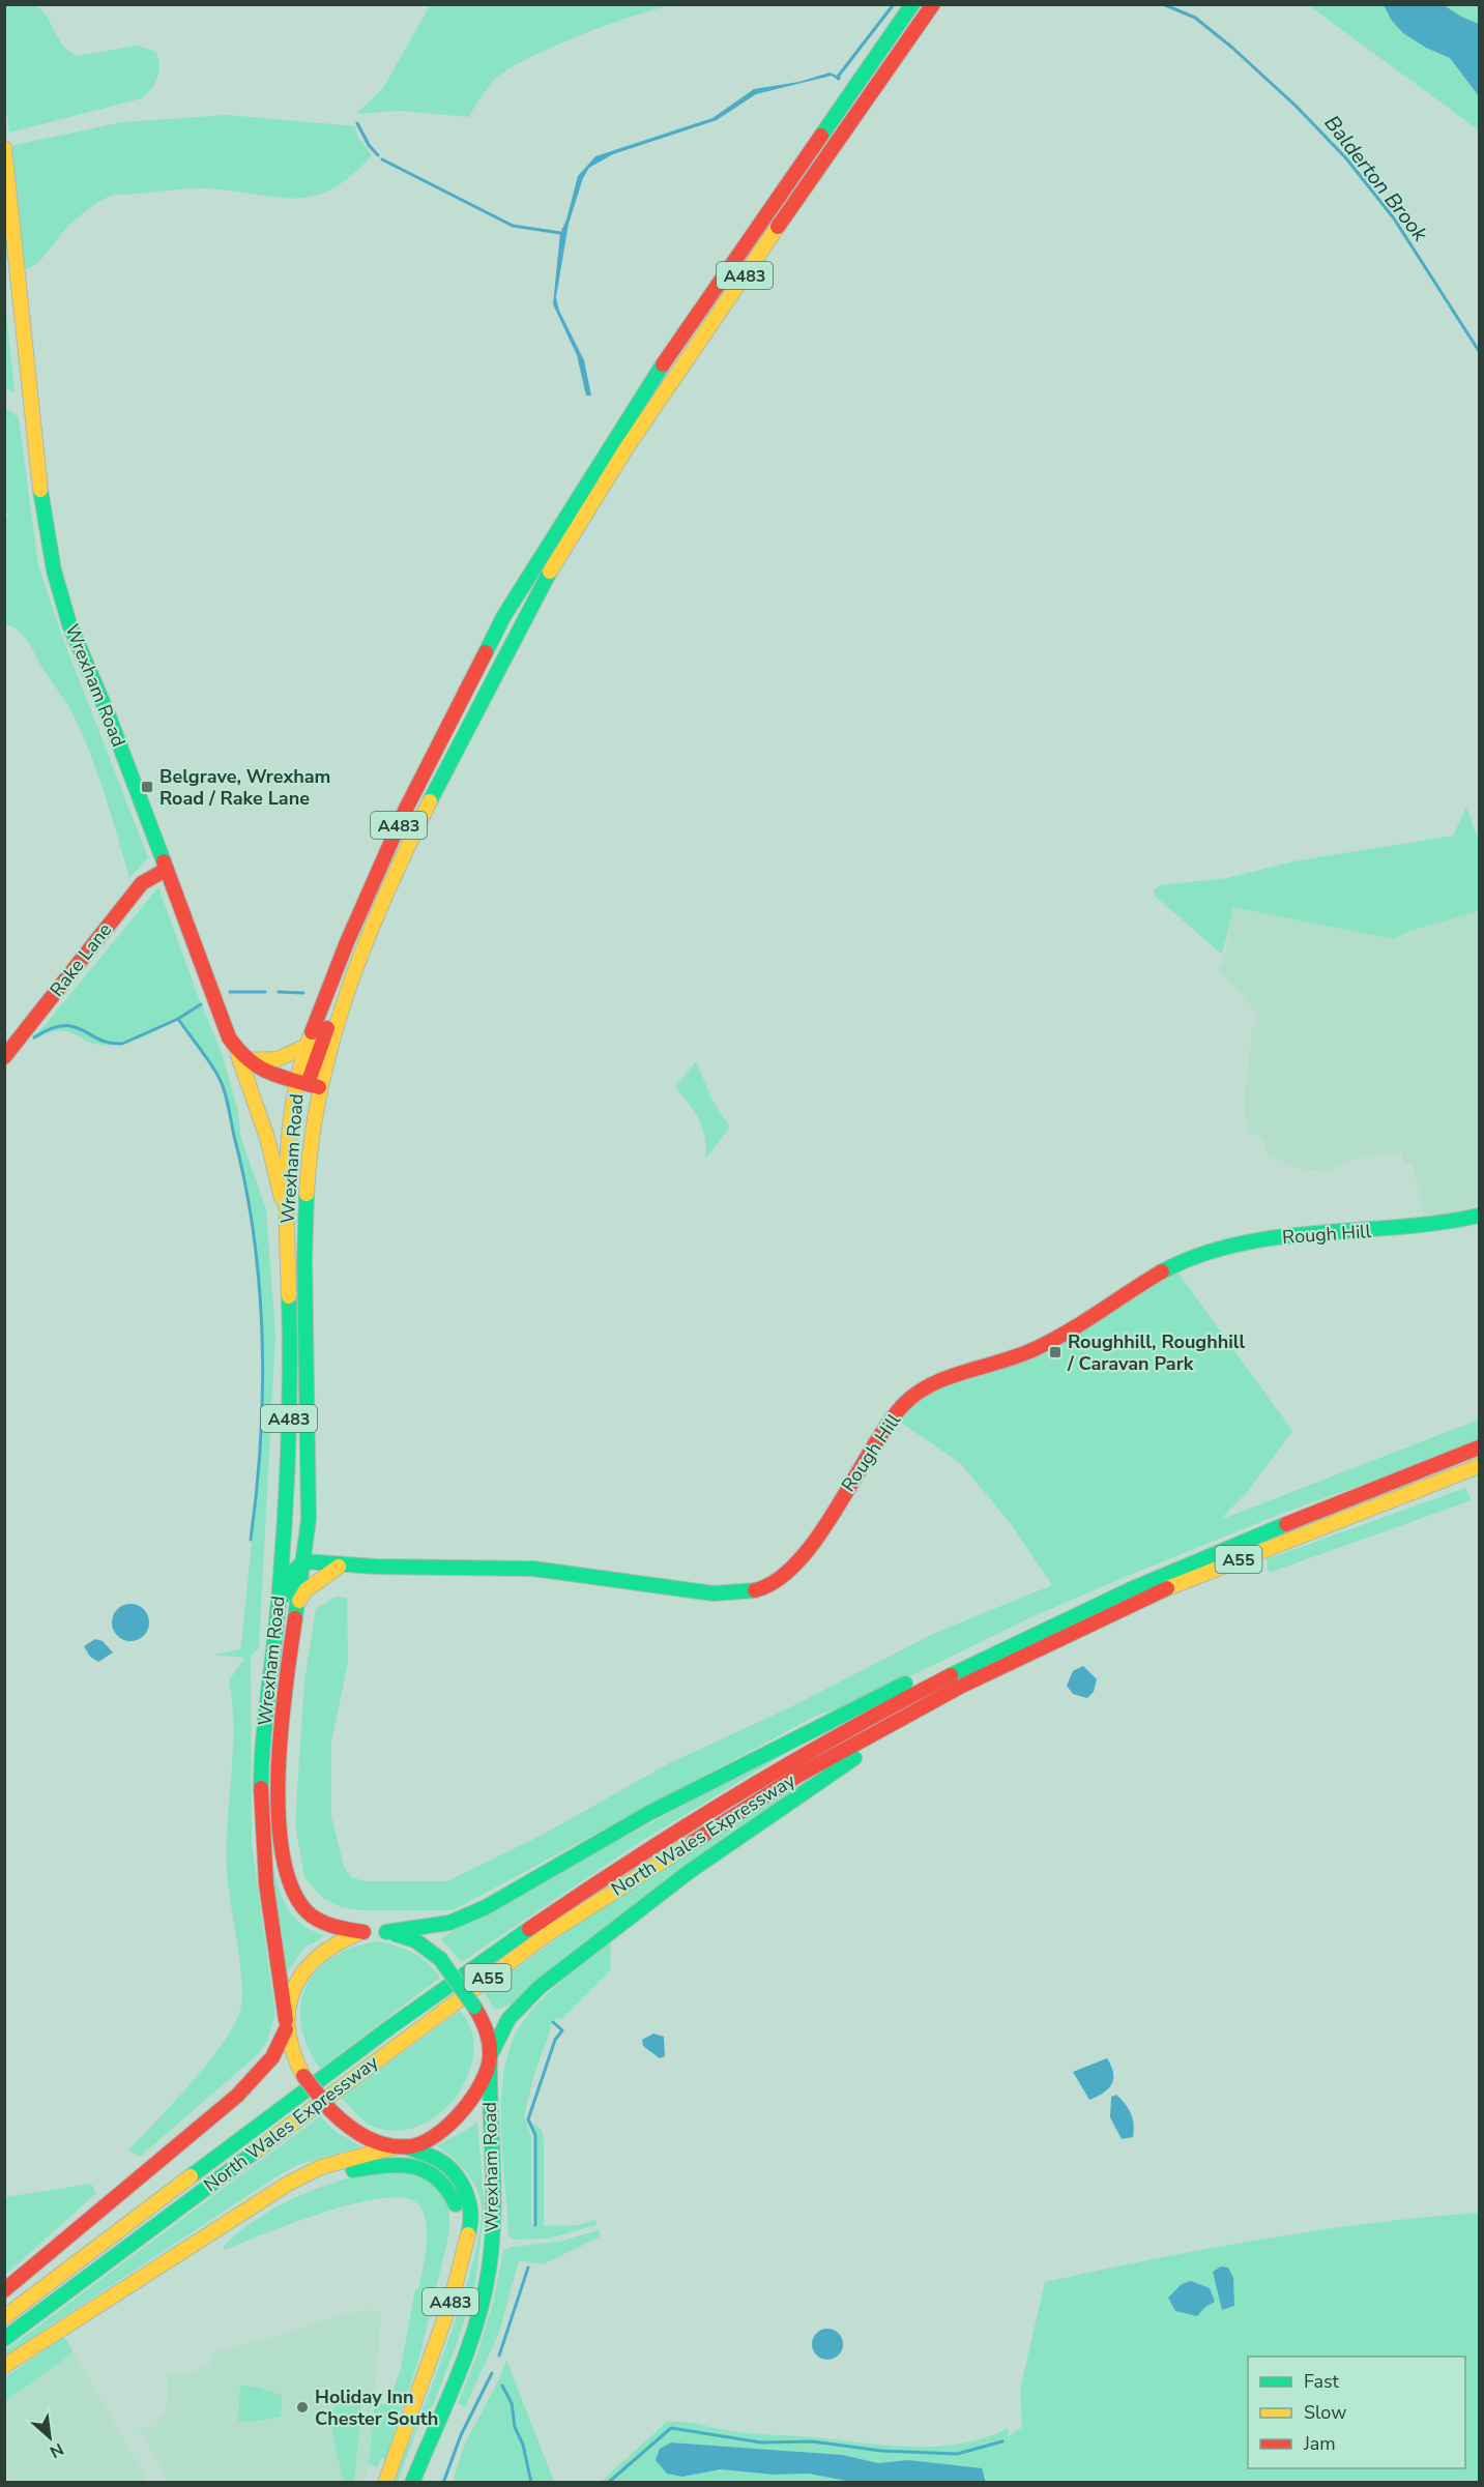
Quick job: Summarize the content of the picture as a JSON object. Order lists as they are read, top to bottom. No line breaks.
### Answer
{"streets":{"main road":["A483","Wrexham Road","Rake Lane","Rough Hill","A55","North Wales Expressway"]},"crossings":[["A483","Wrexham Road"],["Wrexham Road","Rake Lane"],["Wrexham Road","Rough Hill"]],"water":["Balderton Brook"],"places":{"transit":["Belgrave, Wrexham Road / Rake Lane","Roughhill, Roughhill / Caravan Park"],"other":["Holiday Inn Chester South"]},"legend":["Fast","Slow","Jam"],"north":"bottom right"}
